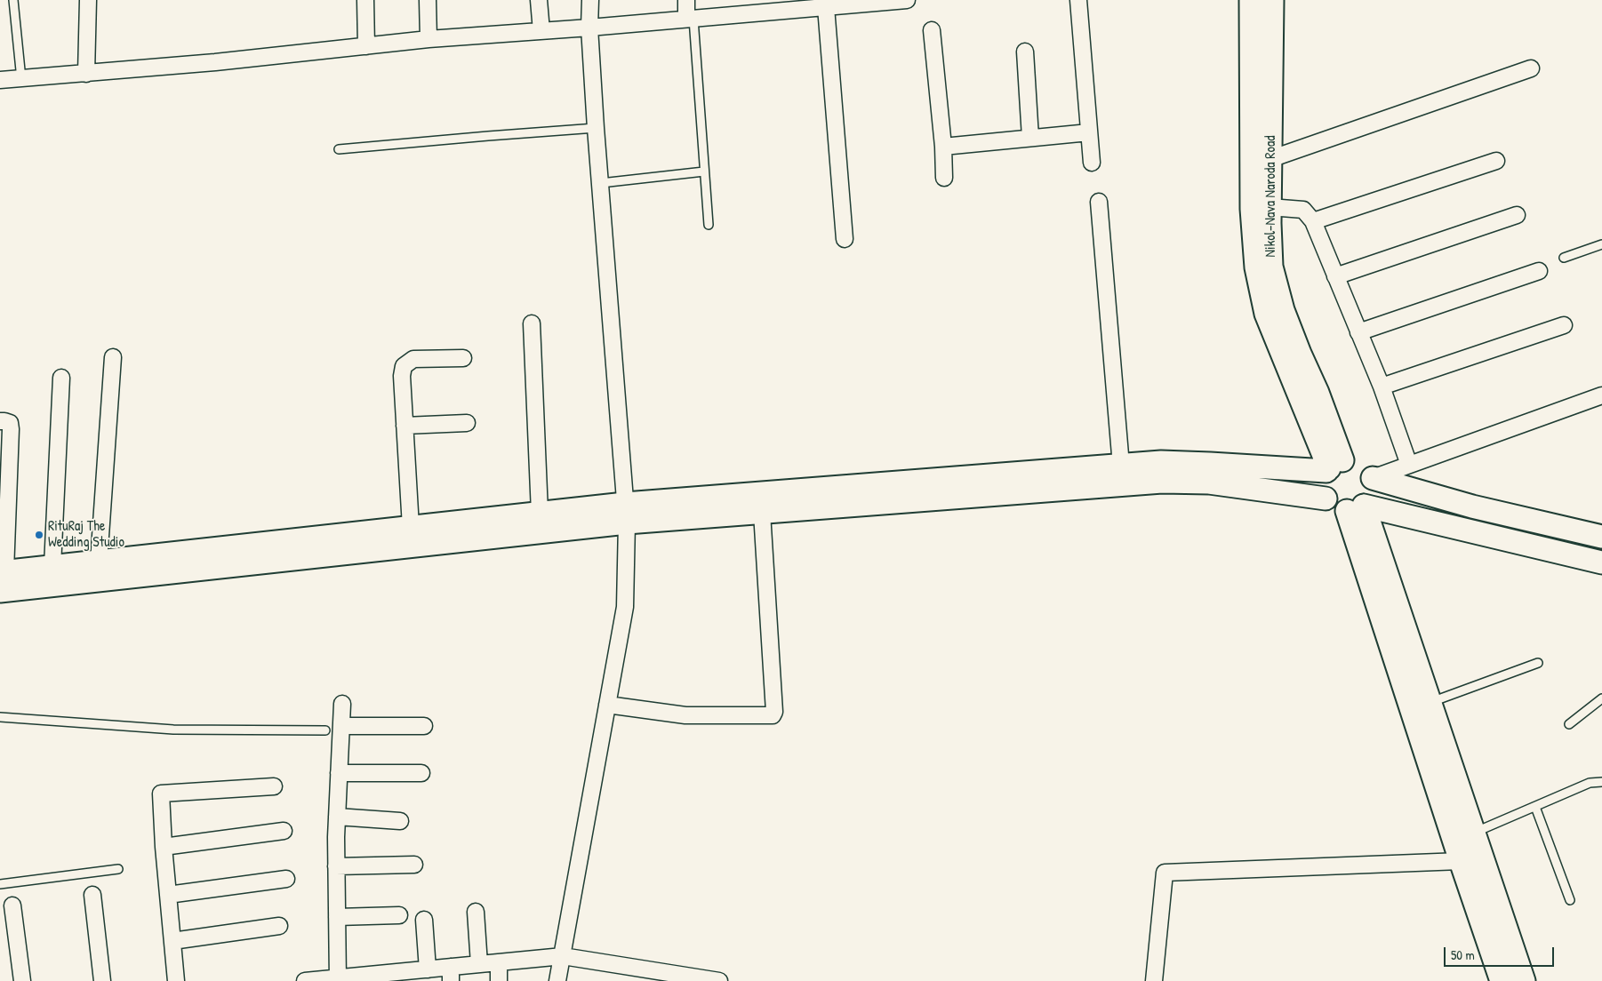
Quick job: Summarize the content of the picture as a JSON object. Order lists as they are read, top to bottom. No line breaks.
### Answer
{"streets":{"street":["Nikol-Nava Naroda Road"]},"places":["RituRaj The Wedding Studio"],"scale_bar":"50 m"}
